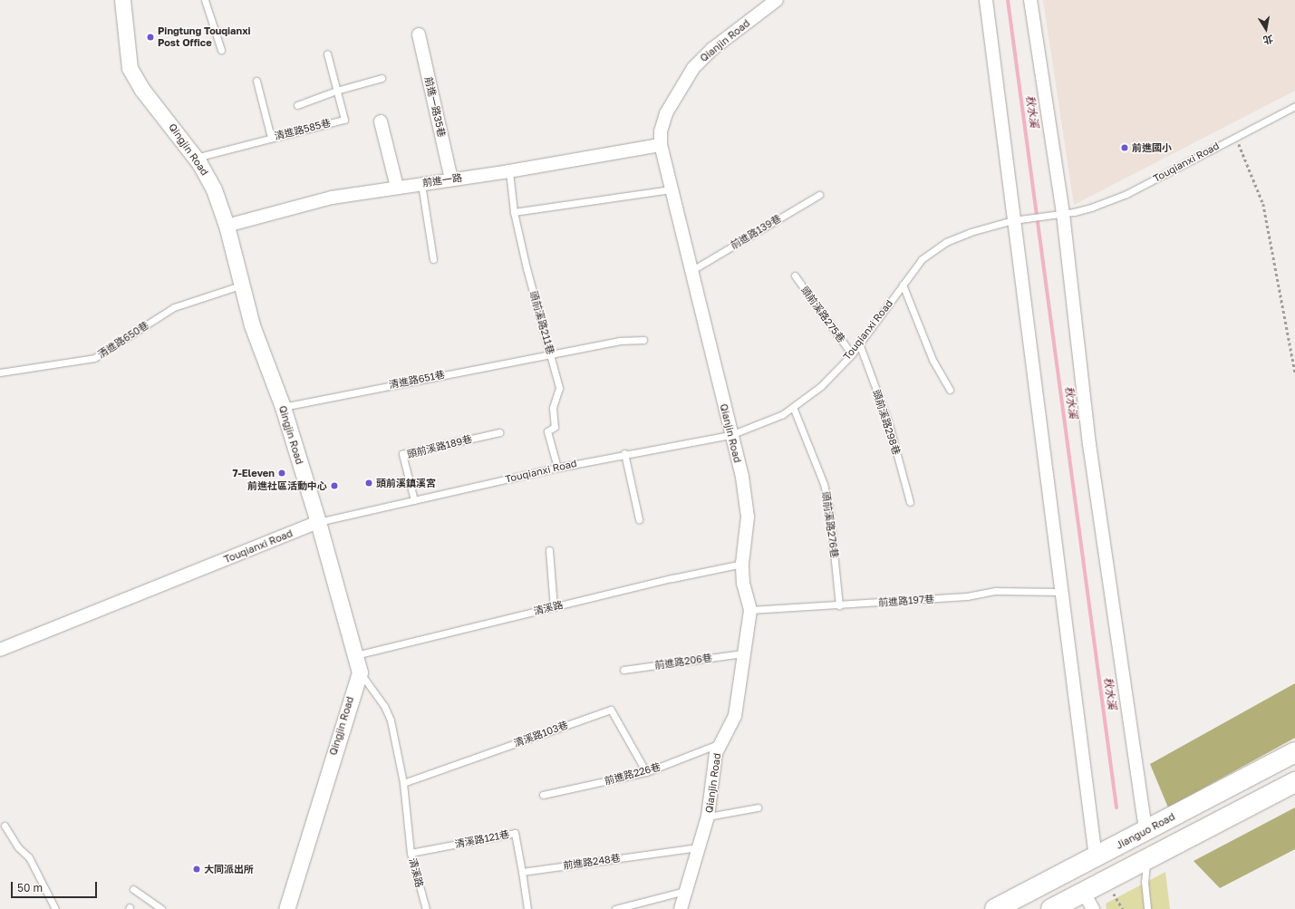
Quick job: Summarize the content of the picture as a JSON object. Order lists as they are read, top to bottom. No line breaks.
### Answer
{"streets":{"main road":["Jianguo Road"],"street":["Qianjin Road","前進一路35巷","Qingjin Road","Touqianxi Road","前進一路"],"lane":["清進路585巷","前進路139巷","頭前溪路275巷","頭前溪路211巷","清進路650巷","清進路651巷","頭前溪路298巷","頭前溪路189巷","頭前溪路276巷","前進路197巷","清溪路","前進路206巷","清溪路103巷","前進路226巷","清溪路121巷","前進路248巷"]},"crossings":[["Qianjin Road","Touqianxi Road"],["Qianjin Road","前進一路"],["Qianjin Road","前進路139巷"],["Qianjin Road","前進路197巷"],["Qianjin Road","清溪路"],["Qianjin Road","前進路206巷"],["Qianjin Road","前進路226巷"],["Qianjin Road","前進路248巷"],["前進一路35巷","前進一路"],["清進路585巷","Qingjin Road"],["Qingjin Road","Touqianxi Road"],["Qingjin Road","前進一路"],["Qingjin Road","清進路650巷"],["Qingjin Road","清進路651巷"],["Qingjin Road","清溪路"],["Touqianxi Road","頭前溪路275巷"],["Touqianxi Road","頭前溪路211巷"],["Touqianxi Road","頭前溪路298巷"],["Touqianxi Road","頭前溪路189巷"],["Touqianxi Road","頭前溪路276巷"],["前進一路","頭前溪路211巷"],["頭前溪路211巷","清進路651巷"],["頭前溪路276巷","前進路197巷"],["清溪路","清溪路103巷"],["清溪路","清溪路121巷"],["清溪路103巷","前進路226巷"],["清溪路121巷","前進路248巷"]],"water":["秋水溪"],"places":["Pingtung Touqianxi Post Office","前進國小","7-Eleven","頭前溪鎮溪宮","前進社區活動中心","大同派出所"],"scale_bar":"50 m","north":"bottom"}
